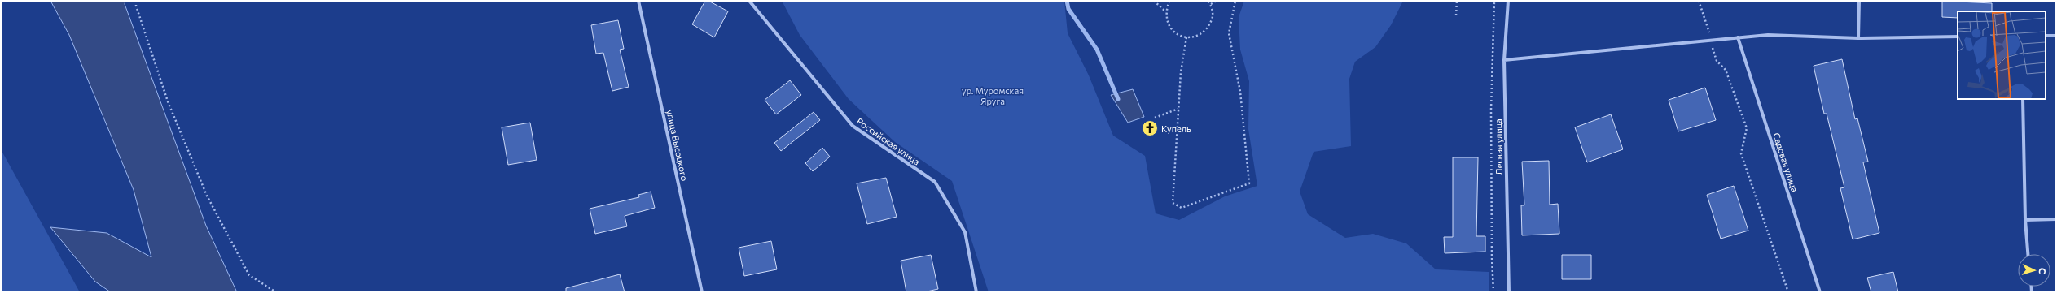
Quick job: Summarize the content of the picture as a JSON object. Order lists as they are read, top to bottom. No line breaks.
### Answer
{"streets":{"street":["Российская улица","улица Высоцкого","Лесная улица","Садовая улица"]},"parks":["ур. Муромская Яруга"],"places":{"church":["Купель"]},"north":"right"}
